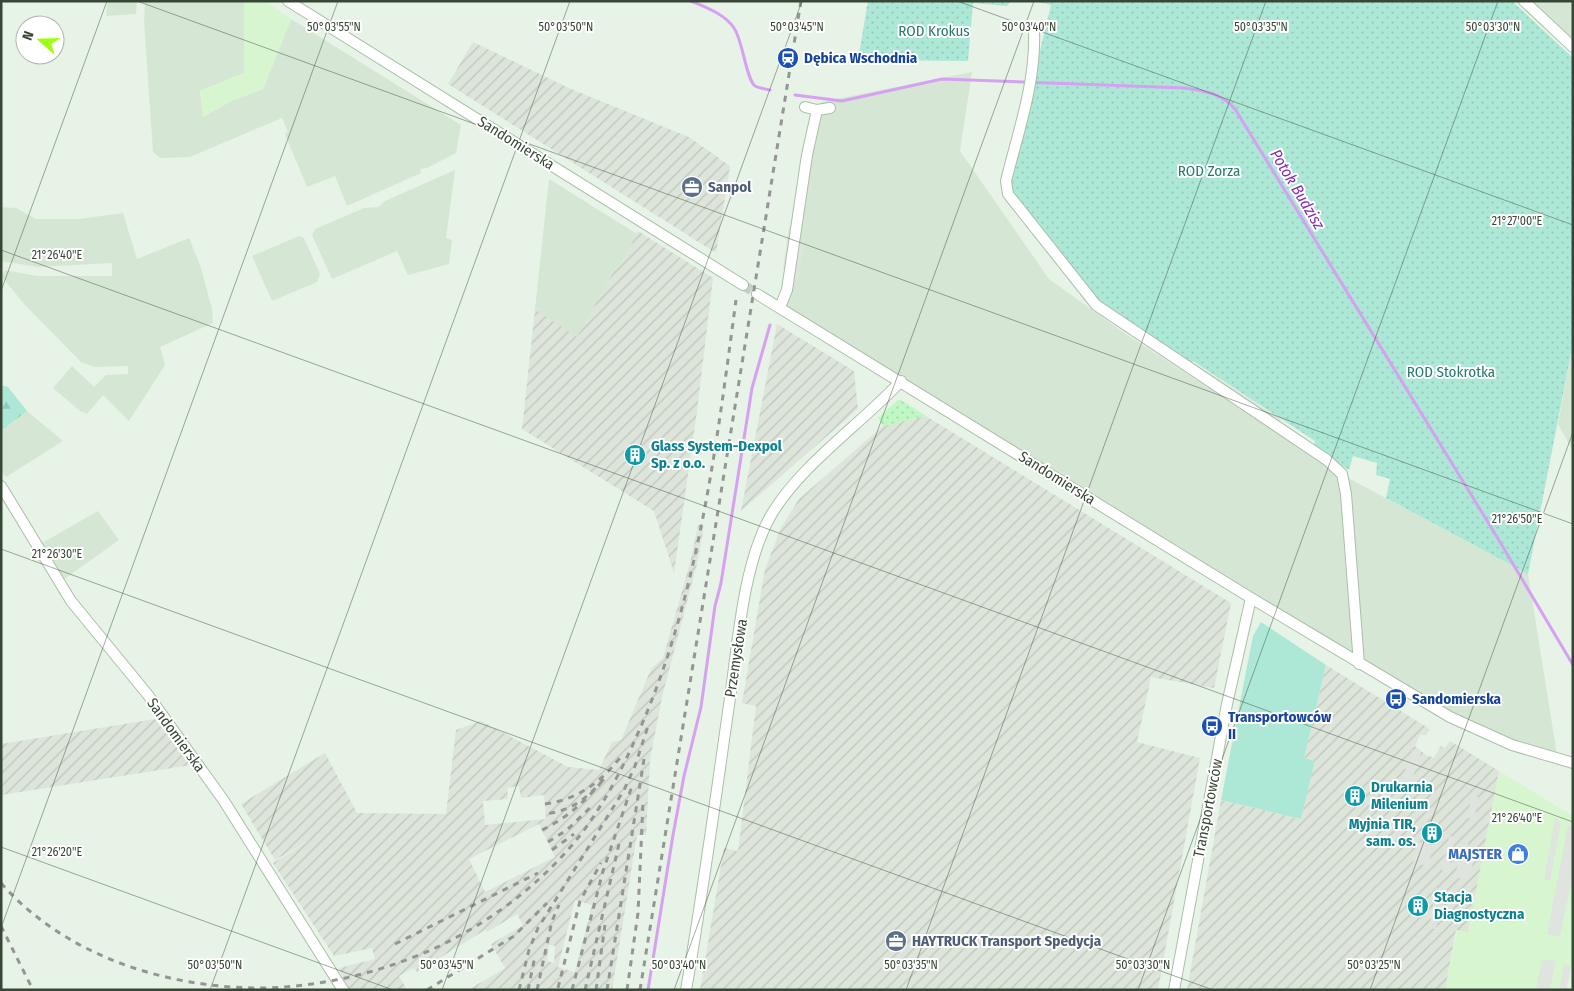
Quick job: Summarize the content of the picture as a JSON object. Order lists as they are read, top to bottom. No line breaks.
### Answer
{"streets":{"street":["Sandomierska","Przemysłowa","Transportowców"]},"crossings":[["Sandomierska","Przemysłowa"],["Sandomierska","Transportowców"]],"water":["Potok Budzisz"],"parks":["ROD Krokus","ROD Zorza","ROD Stokrotka"],"places":{"station":["Dębica Wschodnia"],"office":["Sanpol","HAYTRUCK Transport Spedycja"],"building":["Glass System-Dexpol Sp. z o.o.","Drukarnia Milenium","Myjnia TIR, sam. os.","Stacja Diagnostyczna"],"bus stop":["Sandomierska","Transportowców II"],"shop":["MAJSTER"]},"north":"left","coordinates":["50°03'55\"N","50°03'50\"N","50°03'45\"N","50°03'40\"N","50°03'35\"N","50°03'30\"N","21°27'00\"E","21°26'40\"E","21°26'50\"E","21°26'30\"E","21°26'20\"E","50°03'25\"N"]}
